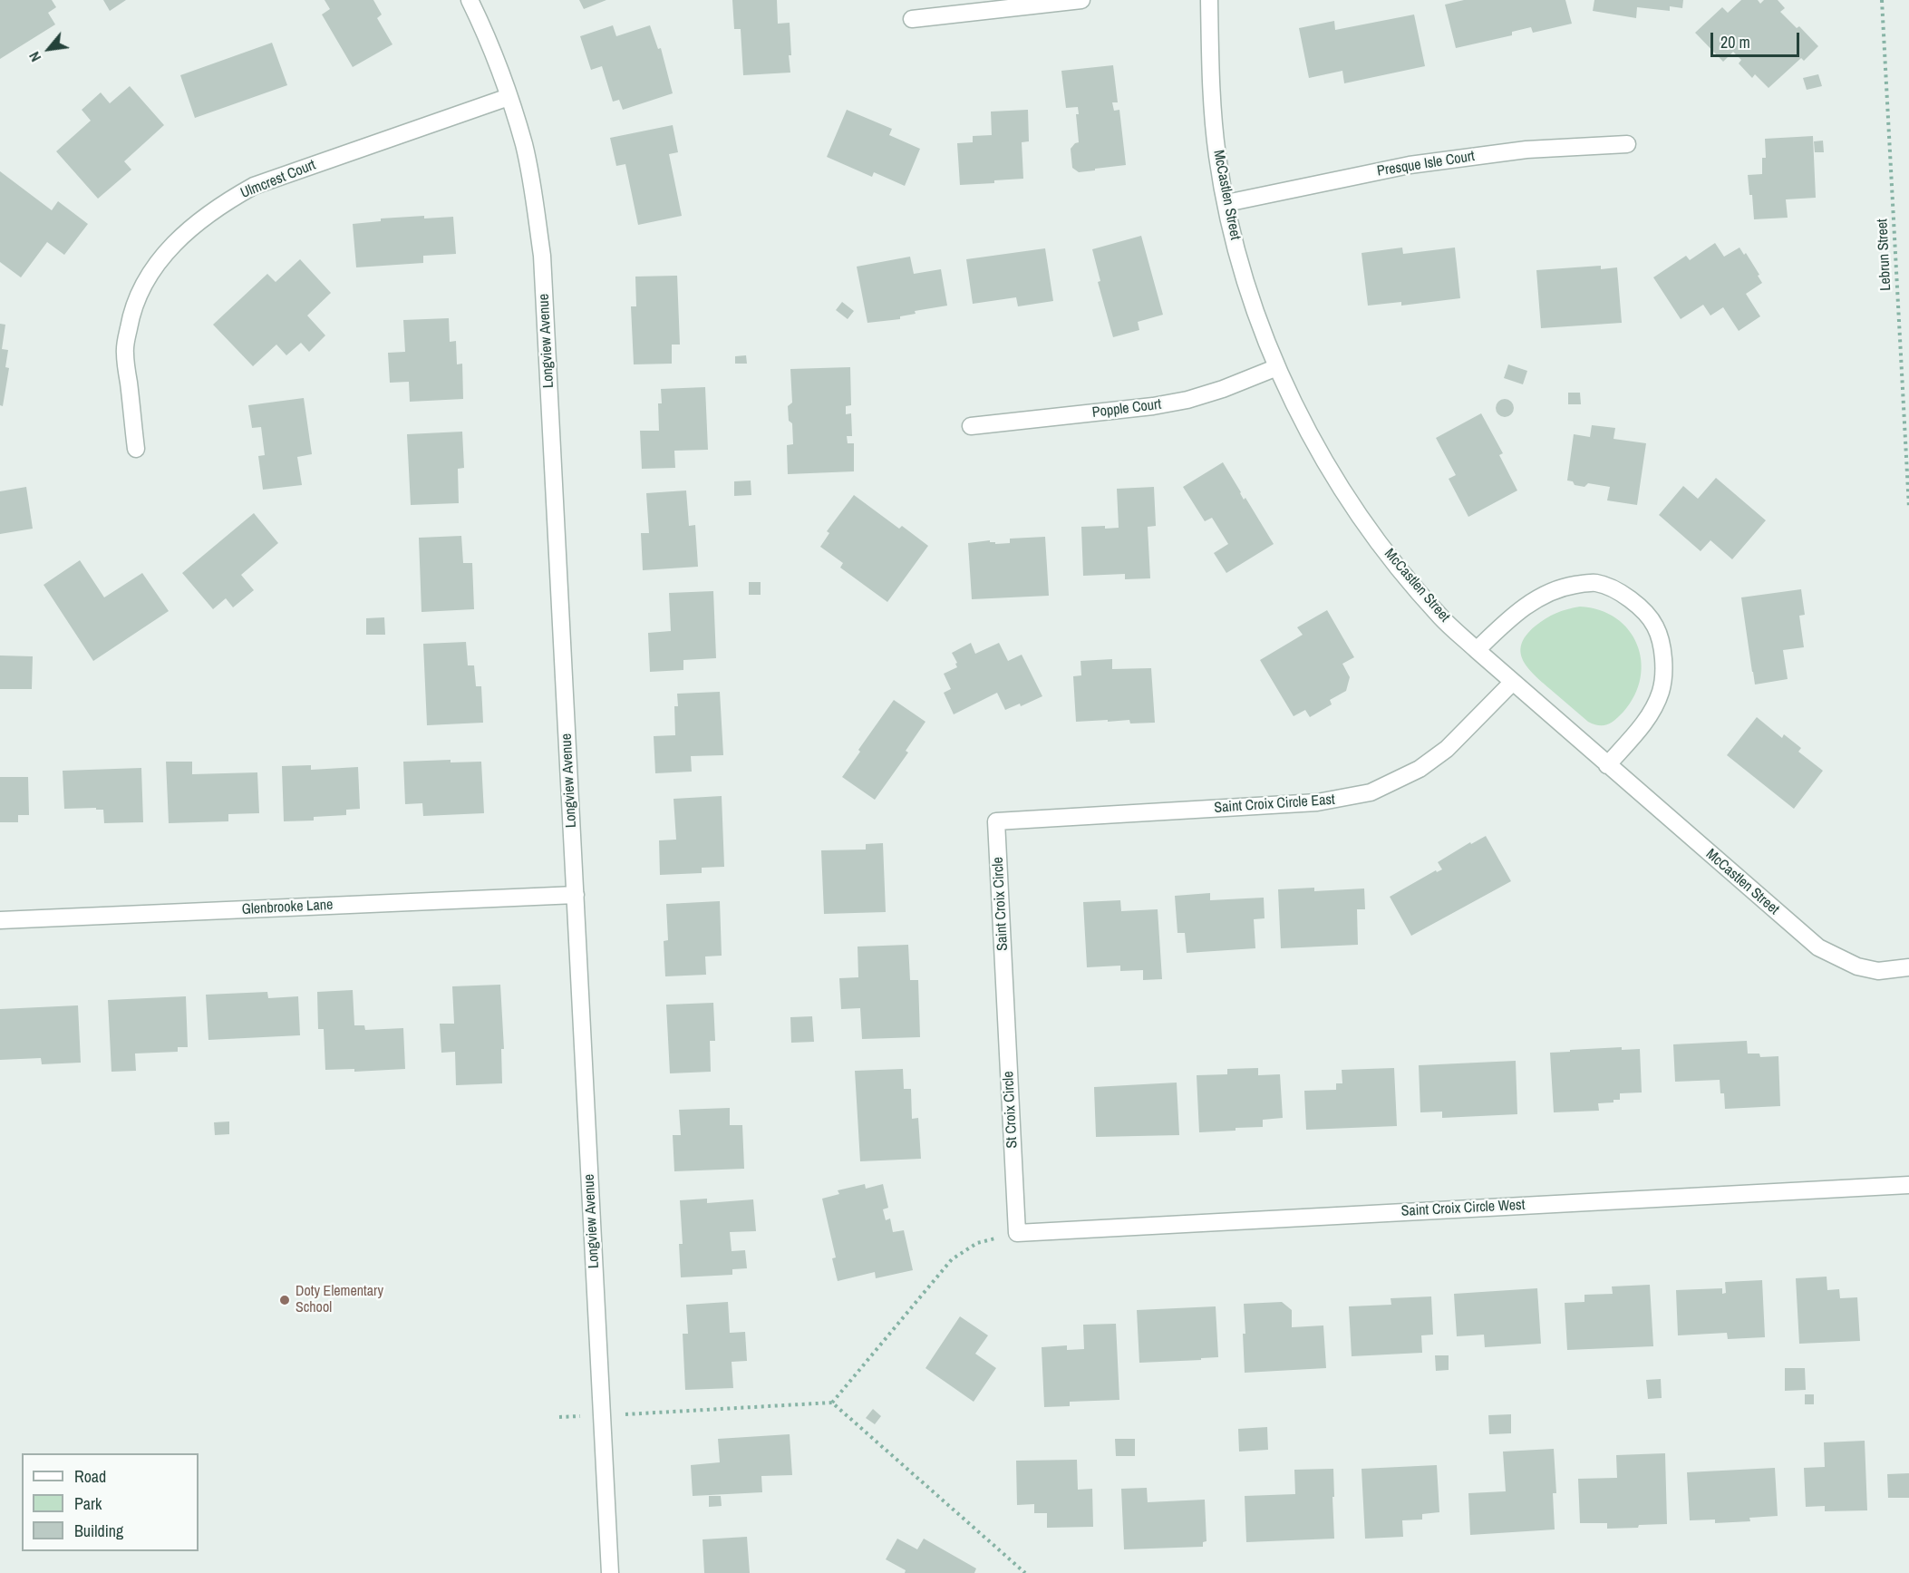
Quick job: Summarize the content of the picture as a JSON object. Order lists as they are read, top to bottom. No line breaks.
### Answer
{"streets":{"street":["Presque Isle Court","Ulmcrest Court","McCastlen Street","Longview Avenue","Popple Court","Saint Croix Circle East","Saint Croix Circle","Glenbrooke Lane","St Croix Circle","Saint Croix Circle West"],"path":["Lebrun Street"]},"crossings":[["Presque Isle Court","McCastlen Street"],["Ulmcrest Court","Longview Avenue"],["McCastlen Street","Popple Court"],["McCastlen Street","Saint Croix Circle East"],["Longview Avenue","Glenbrooke Lane"],["Saint Croix Circle East","Saint Croix Circle"],["Saint Croix Circle","St Croix Circle"],["St Croix Circle","Saint Croix Circle West"]],"places":["Doty Elementary School"],"legend":["Road","Park","Building"],"scale_bar":"20 m","north":"bottom left"}
